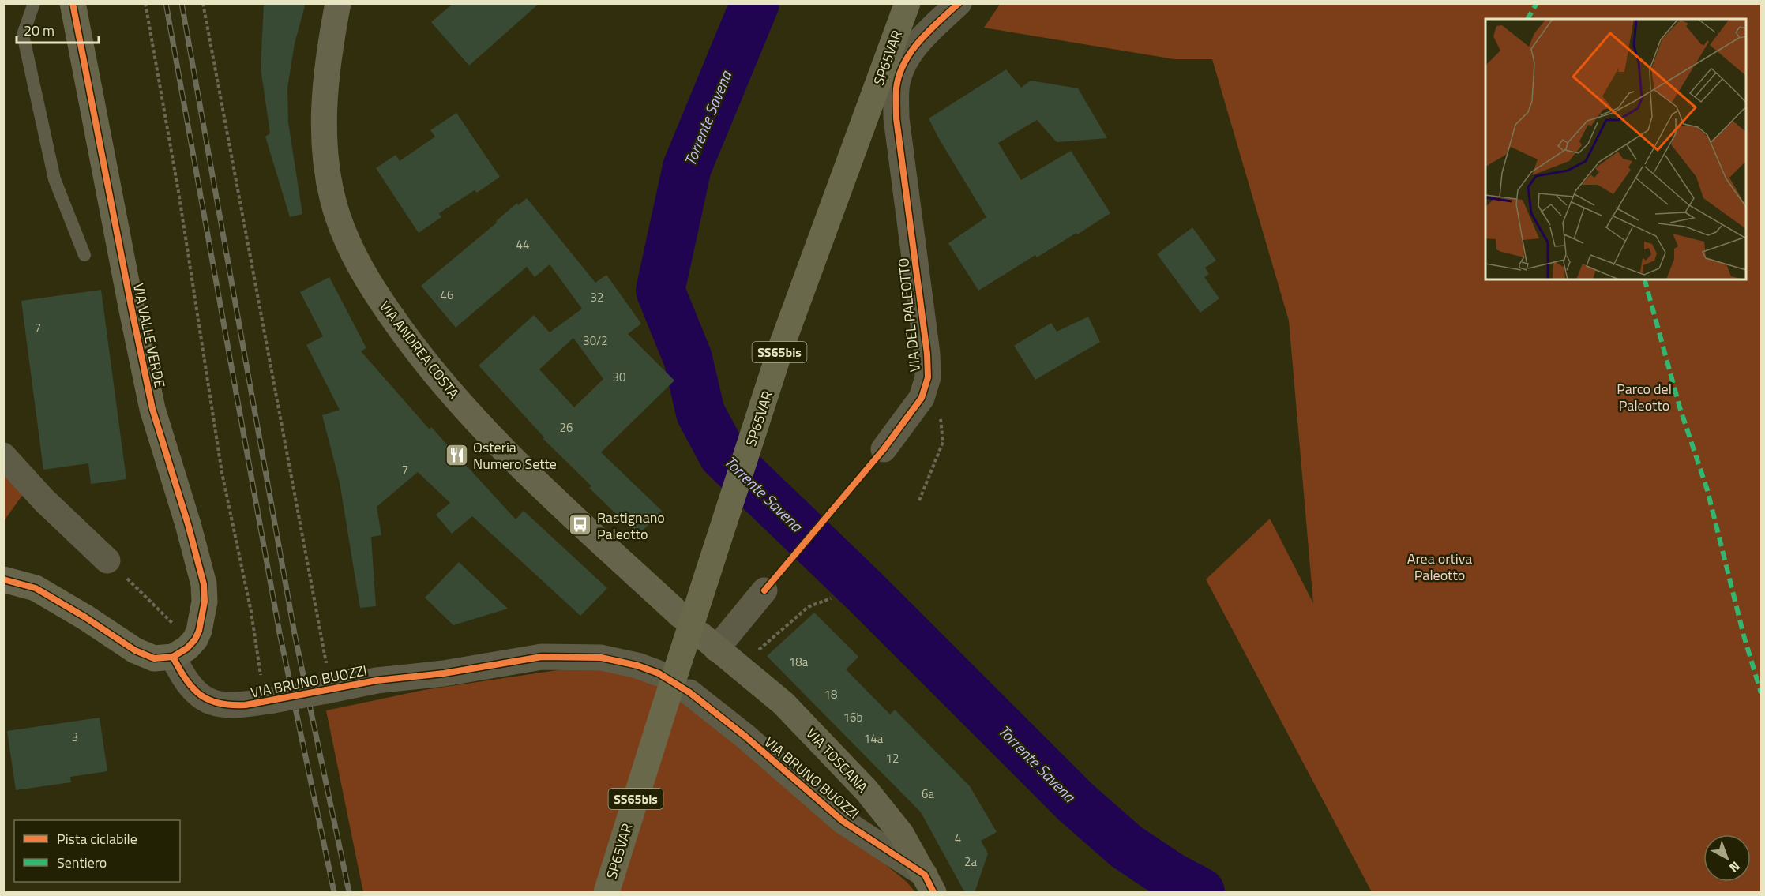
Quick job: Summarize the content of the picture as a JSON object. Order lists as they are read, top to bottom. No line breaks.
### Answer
{"streets":{"main road":["SP65VAR","VIA VALLE VERDE","VIA ANDREA COSTA","SS65bis","VIA TOSCANA"],"street":["VIA DEL PALEOTTO","VIA BRUNO BUOZZI"]},"crossings":[["VIA VALLE VERDE","VIA BRUNO BUOZZI"],["VIA BRUNO BUOZZI","VIA TOSCANA"]],"water":["Torrente Savena"],"parks":["Parco del Paleotto","Area ortiva Paleotto"],"places":{"restaurant":["Osteria Numero Sette"],"bus stop":["Rastignano Paleotto"]},"house_numbers":["44","46","32","7","30/2","30","26","7","18a","18","16b","3","14a","12","6a","4","2a"],"legend":["Pista ciclabile","Sentiero"],"scale_bar":"20 m","north":"bottom right"}
